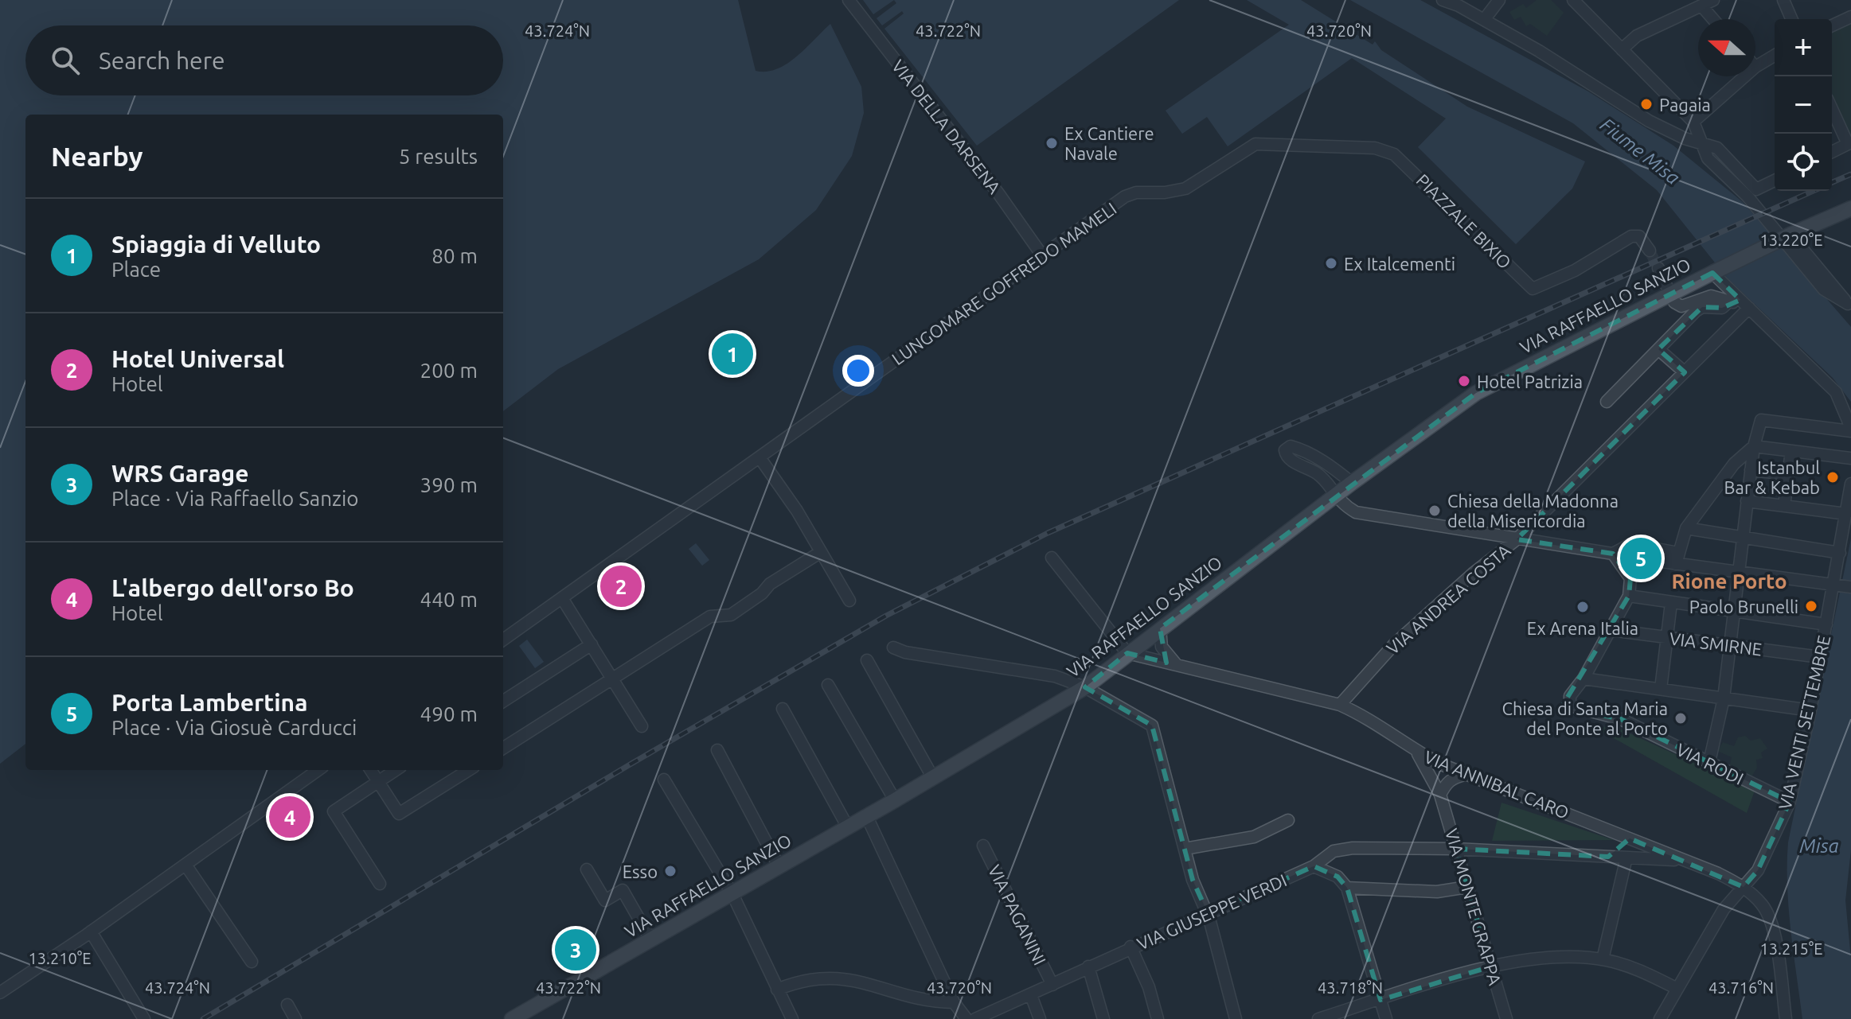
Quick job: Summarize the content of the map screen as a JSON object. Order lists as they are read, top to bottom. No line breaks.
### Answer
{"streets":{"main road":["VIA RAFFAELLO SANZIO"],"street":["VIA DELLA DARSENA","PIAZZALE BIXIO","LUNGOMARE GOFFREDO MAMELI","VIA ANDREA COSTA","VIA SMIRNE","VIA VENTI SETTEMBRE","VIA RODI","VIA ANNIBAL CARO","VIA MONTE GRAPPA","VIA GIUSEPPE VERDI","VIA PAGANINI"]},"crossings":[["VIA DELLA DARSENA","LUNGOMARE GOFFREDO MAMELI"],["PIAZZALE BIXIO","LUNGOMARE GOFFREDO MAMELI"],["VIA RAFFAELLO SANZIO","VIA ANNIBAL CARO"],["VIA ANDREA COSTA","VIA ANNIBAL CARO"],["VIA SMIRNE","VIA VENTI SETTEMBRE"],["VIA SMIRNE","VIA RODI"],["VIA VENTI SETTEMBRE","VIA RODI"],["VIA VENTI SETTEMBRE","VIA ANNIBAL CARO"],["VIA ANNIBAL CARO","VIA MONTE GRAPPA"],["VIA ANNIBAL CARO","VIA GIUSEPPE VERDI"],["VIA MONTE GRAPPA","VIA GIUSEPPE VERDI"],["VIA GIUSEPPE VERDI","VIA PAGANINI"]],"districts":["Rione Porto"],"water":["Fiume Misa","Misa"],"places":["Pagaia","Ex Cantiere Navale","Ex Italcementi","Hotel Patrizia","Istanbul Bar & Kebab","Chiesa della Madonna della Misericordia","Paolo Brunelli","Ex Arena Italia","Chiesa di Santa Maria del Ponte al Porto","Esso"],"north":"left","page":{"map_buttons":["+","−"],"search":"Search here","heading":["Nearby","5 results"],"list":[{"mark":"1","name":"Spiaggia di Velluto","note":"Place","value":"80 m"},{"mark":"2","name":"Hotel Universal","note":"Hotel","value":"200 m"},{"mark":"3","name":"WRS Garage","note":"Place · Via Raffaello Sanzio","value":"390 m"},{"mark":"4","name":"L'albergo dell'orso Bo","note":"Hotel","value":"440 m"},{"mark":"5","name":"Porta Lambertina","note":"Place · Via Giosuè Carducci","value":"490 m"}],"pins":["1","5","2","4","3"]},"coordinates":["43.724°N","43.722°N","43.720°N","13.220°E","13.215°E","13.210°E","43.718°N","43.716°N"]}
